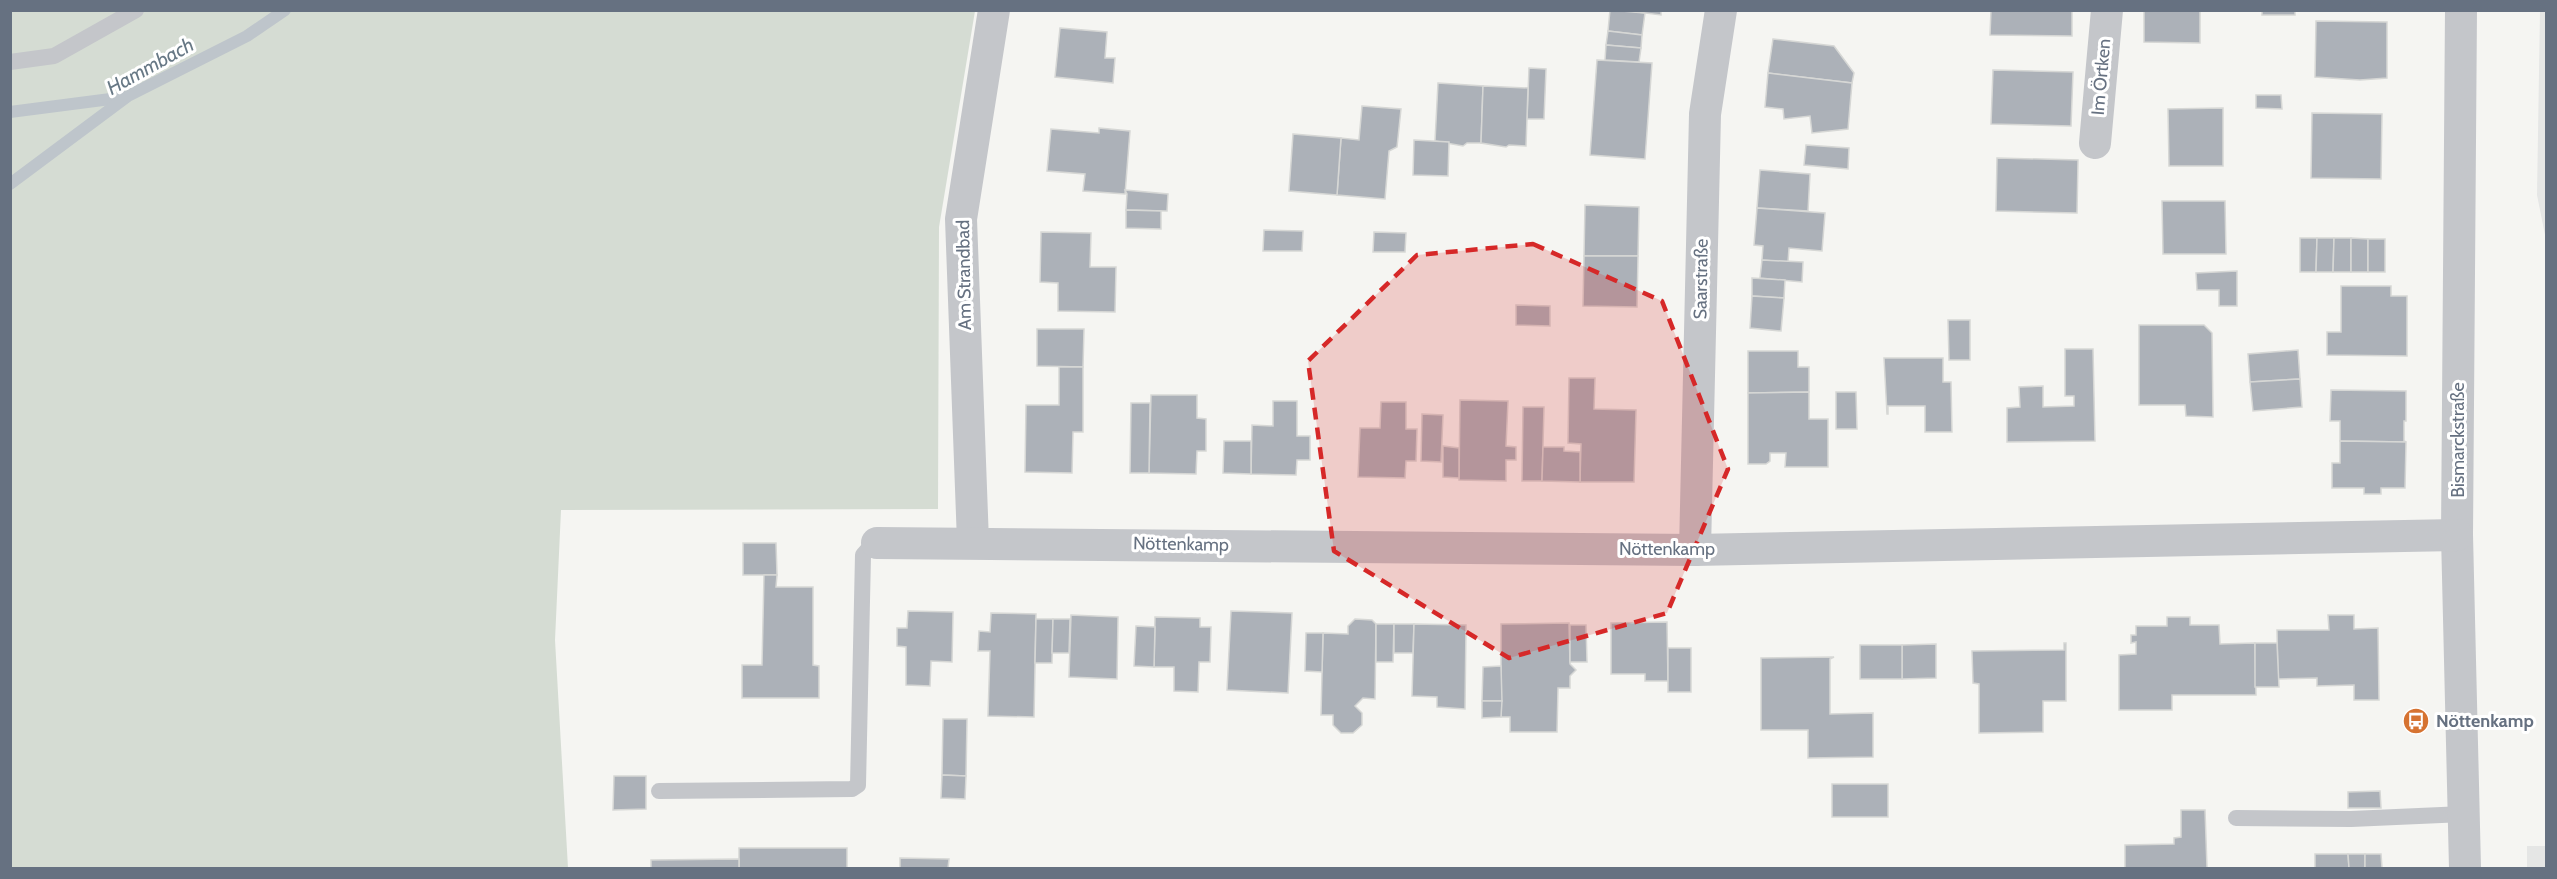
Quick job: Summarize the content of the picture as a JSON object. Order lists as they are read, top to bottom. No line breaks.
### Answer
{"streets":{"street":["Im Örtken","Am Strandbad","Saarstraße","Bismarckstraße","Nöttenkamp"]},"crossings":[["Am Strandbad","Nöttenkamp"],["Saarstraße","Nöttenkamp"],["Bismarckstraße","Nöttenkamp"]],"water":["Hammbach"],"places":{"bus stop":["Nöttenkamp"]}}
